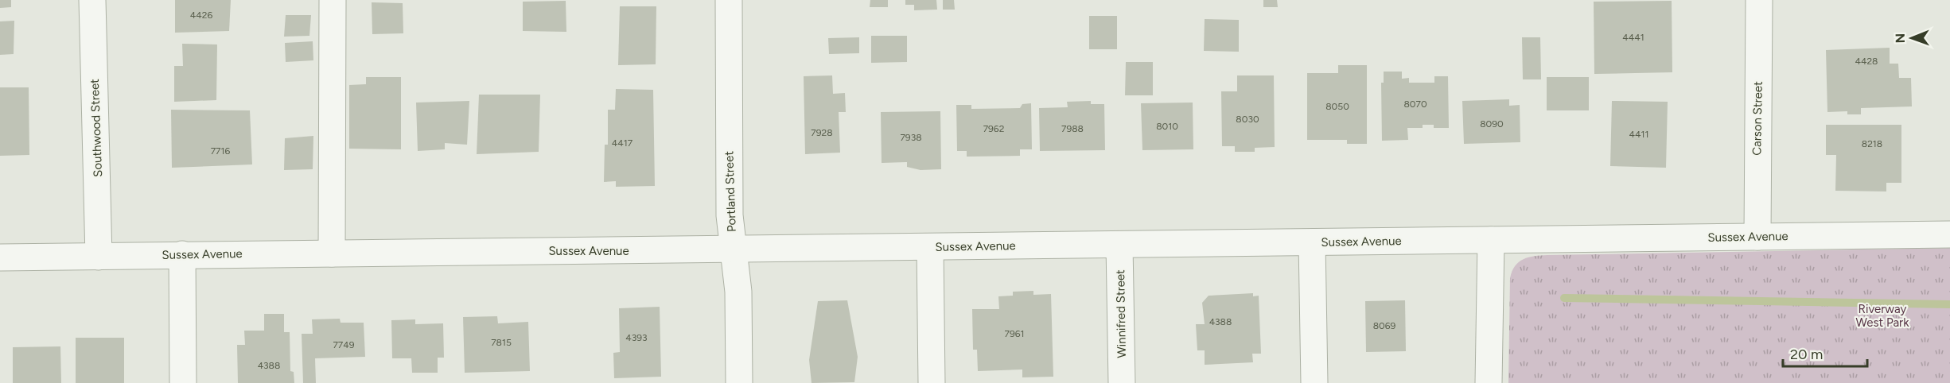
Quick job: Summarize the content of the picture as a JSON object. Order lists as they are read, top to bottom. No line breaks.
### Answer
{"streets":{"street":["Carson Street","Southwood Street","Portland Street","Sussex Avenue","Winnifred Street"]},"crossings":[["Carson Street","Sussex Avenue"],["Southwood Street","Sussex Avenue"],["Portland Street","Sussex Avenue"],["Sussex Avenue","Winnifred Street"]],"parks":["Riverway West Park"],"house_numbers":["4426","4441","4428","8070","8050","8030","8090","8010","7962","7988","7928","4411","7938","4417","8218","7716","4388","8069","7961","4393","7815","7749","4388"],"scale_bar":"20 m","north":"left"}
